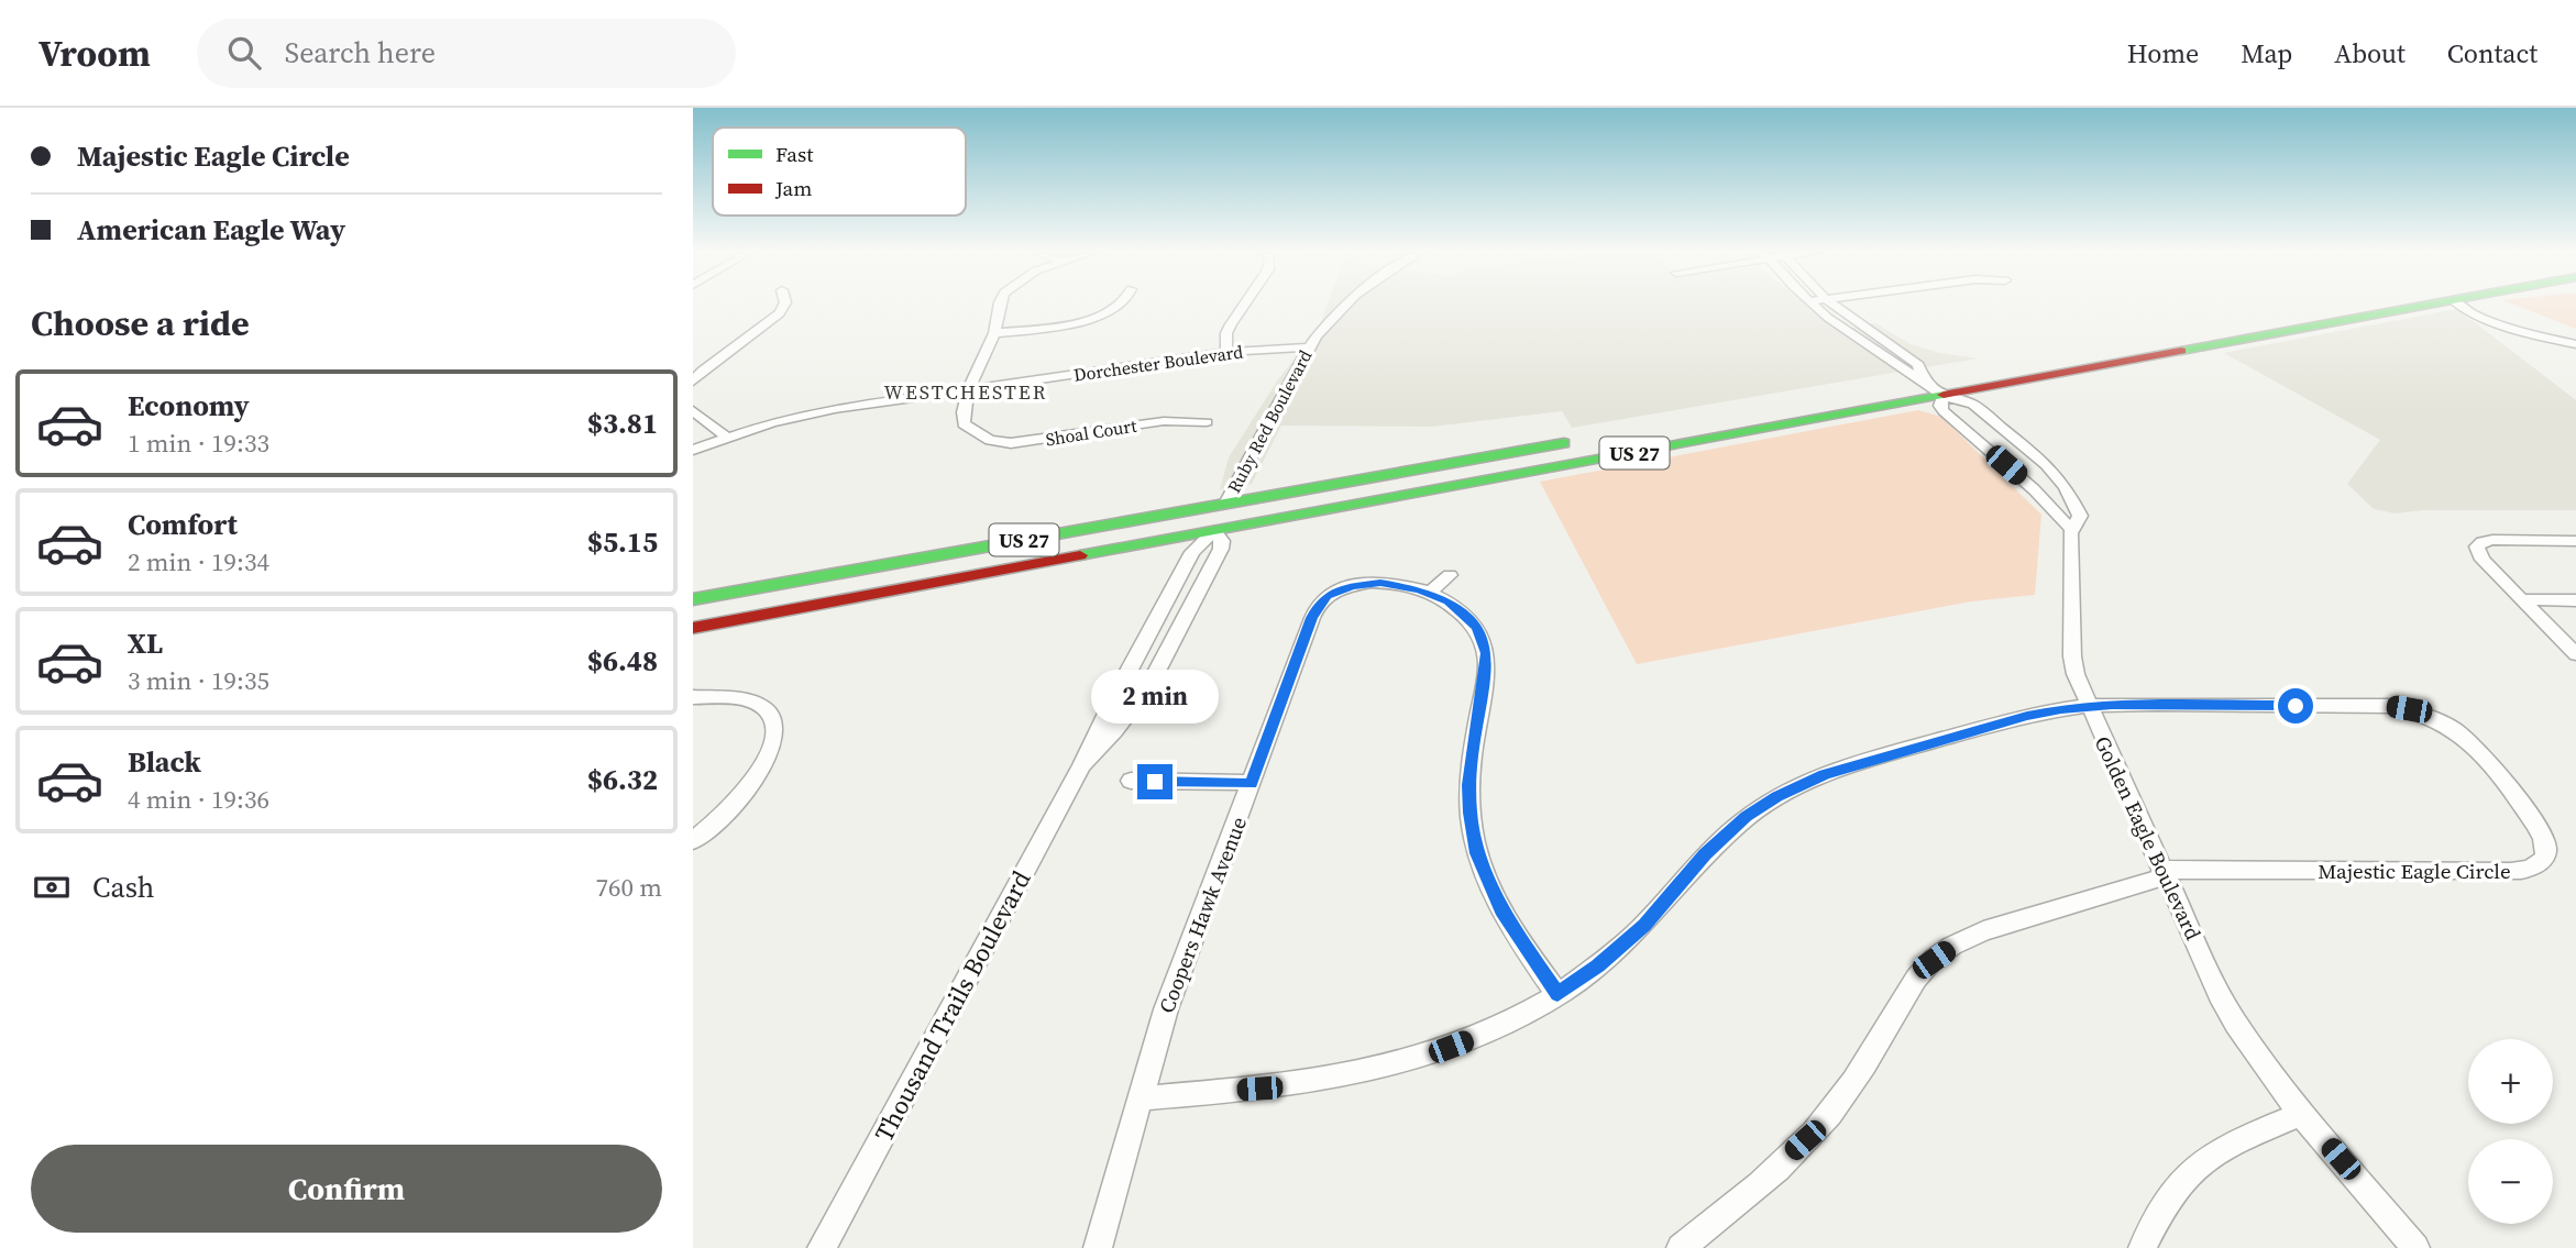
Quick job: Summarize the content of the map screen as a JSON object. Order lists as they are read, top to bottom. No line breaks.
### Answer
{"streets":{"highway":["US 27"],"street":["Dorchester Boulevard","Ruby Red Boulevard","Shoal Court","Golden Eagle Boulevard","Majestic Eagle Circle","Coopers Hawk Avenue","Thousand Trails Boulevard"]},"crossings":[["Dorchester Boulevard","Ruby Red Boulevard"],["Dorchester Boulevard","Shoal Court"],["Ruby Red Boulevard","US 27"],["US 27","Golden Eagle Boulevard"],["US 27","Thousand Trails Boulevard"],["Golden Eagle Boulevard","Majestic Eagle Circle"],["Majestic Eagle Circle","Coopers Hawk Avenue"]],"districts":["WESTCHESTER"],"legend":["Fast","Jam"],"page":{"header":"Vroom","search":"Search here","nav":["Home","Map","About","Contact"],"banner":["Majestic Eagle Circle","American Eagle Way"],"heading":"Choose a ride","list":[{"name":"Economy","note":"1 min · 19:33","value":"$3.81"},{"name":"Comfort","note":"2 min · 19:34","value":"$5.15"},{"name":"XL","note":"3 min · 19:35","value":"$6.48"},{"name":"Black","note":"4 min · 19:36","value":"$6.32"}],"bubble":"2 min","pay":["Cash","760 m"],"map_buttons":["+","−"],"buttons":"Confirm"}}
